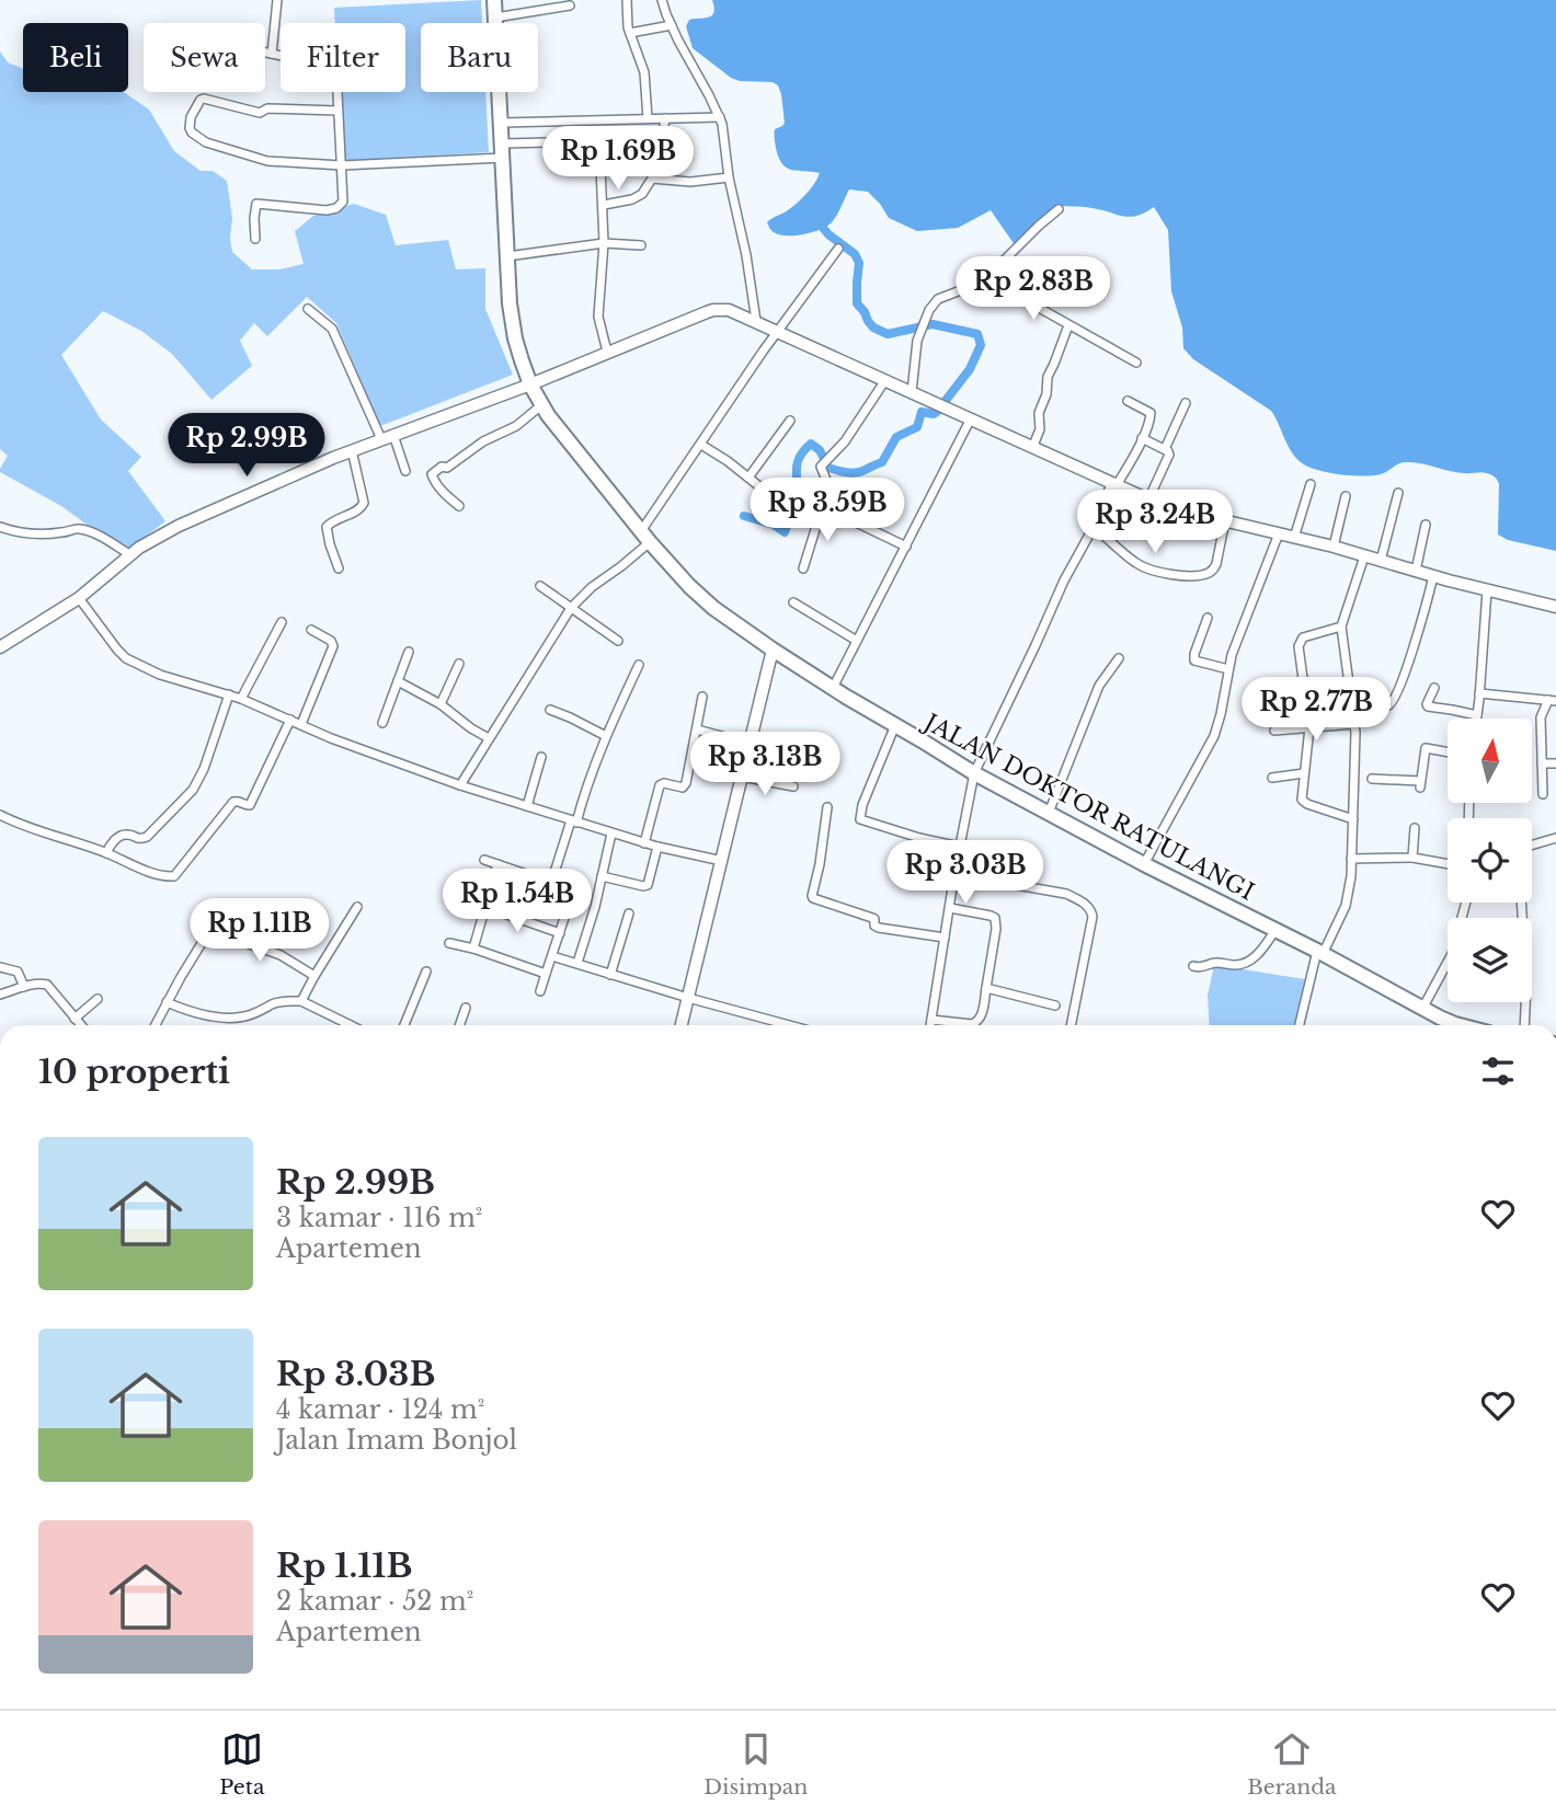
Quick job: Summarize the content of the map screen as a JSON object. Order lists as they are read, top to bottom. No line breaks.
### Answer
{"streets":{"highway":["JALAN DOKTOR RATULANGI"]},"north":"top","page":{"chip":["Beli","Sewa","Filter","Baru"],"price":["Rp 1.69B","Rp 2.83B","Rp 2.99B","Rp 3.59B","Rp 3.24B","Rp 2.77B","Rp 3.13B","Rp 3.03B","Rp 1.54B","Rp 1.11B"],"heading":"10 properti","list":[{"name":"Rp 2.99B","note":"3 kamar · 116 m² · Apartemen"},{"name":"Rp 3.03B","note":"4 kamar · 124 m² · Jalan Imam Bonjol"},{"name":"Rp 1.11B","note":"2 kamar · 52 m² · Apartemen"}],"tabs":["Peta","Disimpan","Beranda"]}}
